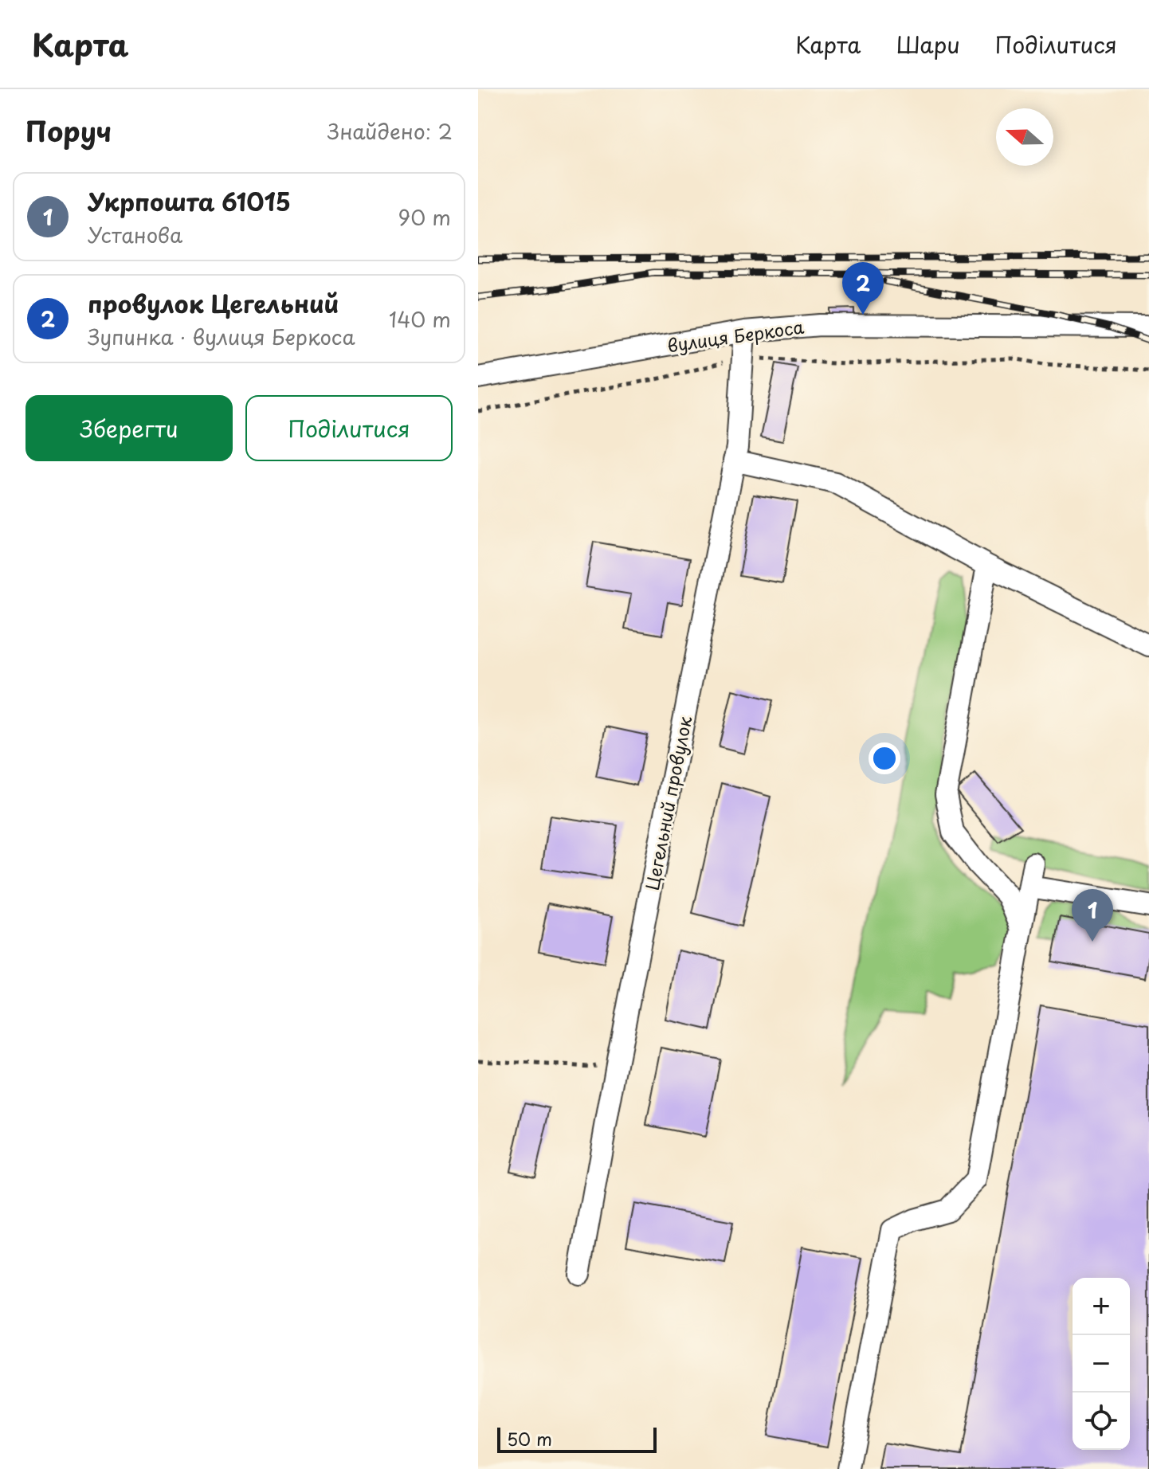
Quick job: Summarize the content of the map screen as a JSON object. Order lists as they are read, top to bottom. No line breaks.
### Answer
{"streets":{"street":["вулиця Беркоса","Цегельний провулок"]},"crossings":[["вулиця Беркоса","Цегельний провулок"]],"scale_bar":"50 m","north":"left","page":{"header":"Карта","nav":["Карта","Шари","Поділитися"],"heading":["Поруч","Знайдено: 2"],"list":[{"mark":"1","name":"Укрпошта 61015","note":"Установа","value":"90 m"},{"mark":"2","name":"провулок Цегельний","note":"Зупинка · вулиця Беркоса","value":"140 m"}],"pins":["2","1"],"buttons":["Зберегти","Поділитися"],"map_buttons":["+","−"],"scale":"50 m"}}
